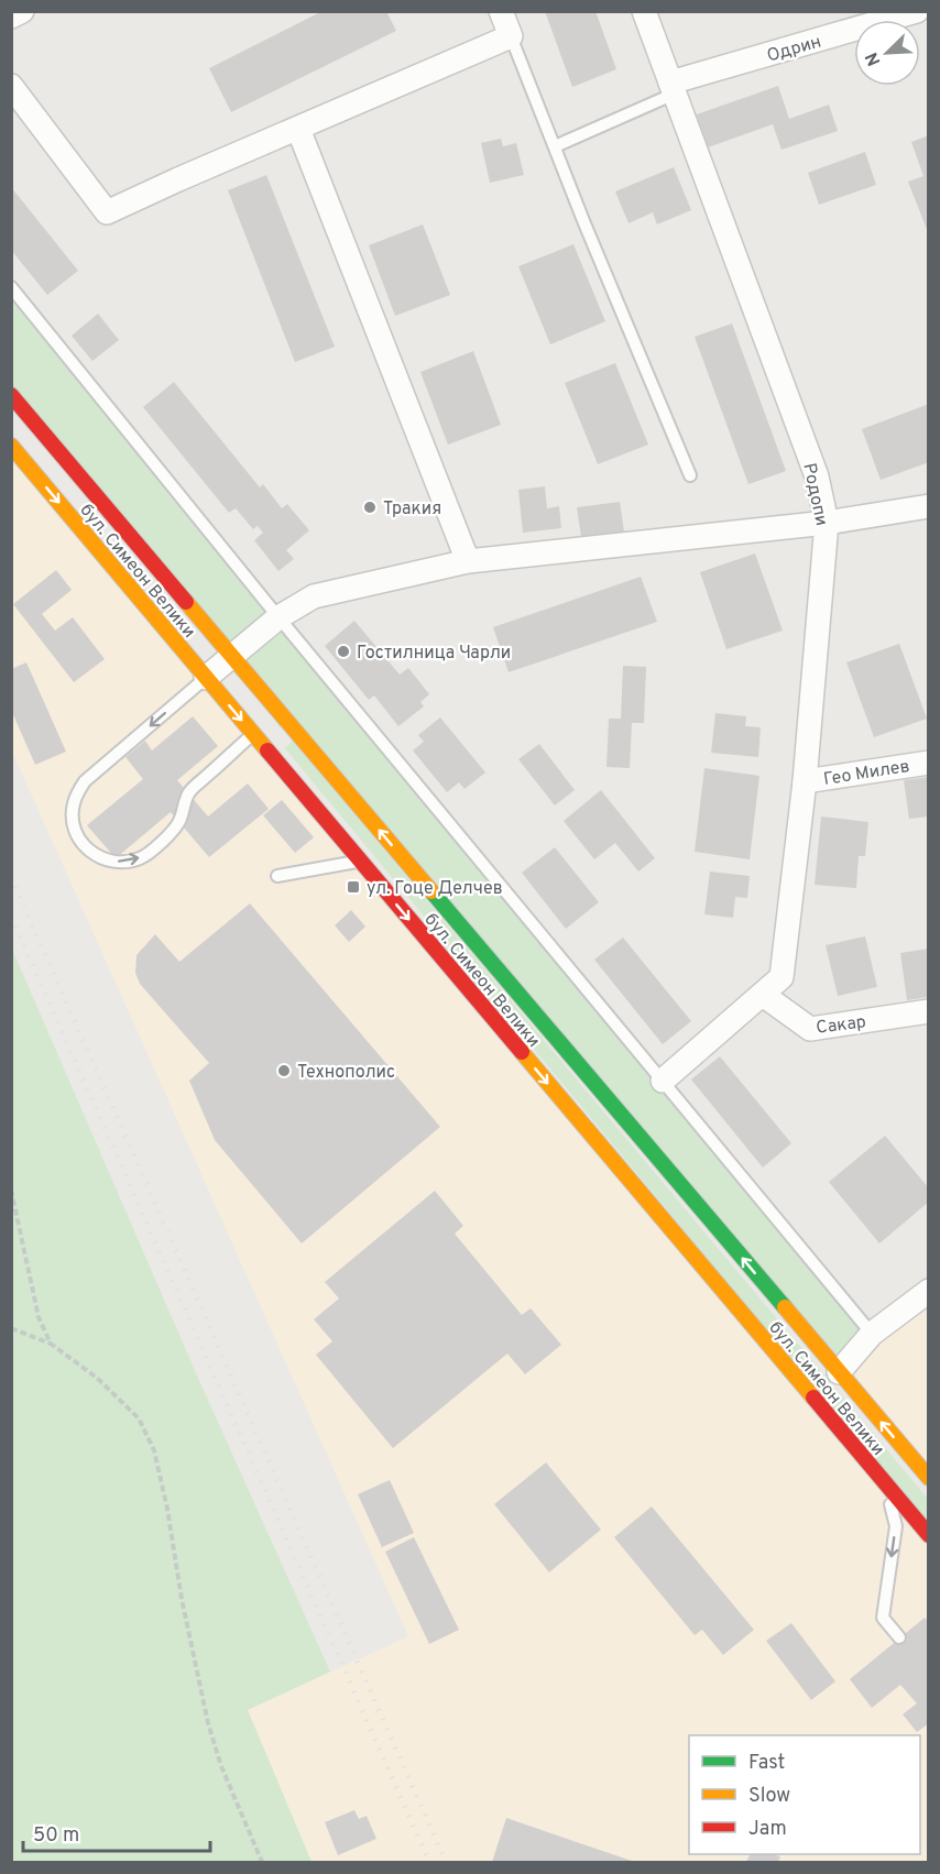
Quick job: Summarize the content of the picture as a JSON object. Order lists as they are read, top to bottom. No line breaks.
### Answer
{"streets":{"main road":["бул. Симеон Велики"],"street":["Одрин","Родопи","Гео Милев","Сакар"]},"crossings":[["Одрин","Родопи"],["Родопи","Гео Милев"],["Родопи","Сакар"]],"places":{"other":["Тракия","Гостилница Чарли","Технополис"],"transit":["ул. Гоце Делчев"]},"legend":["Fast","Slow","Jam"],"scale_bar":"50 m","north":"bottom left"}
